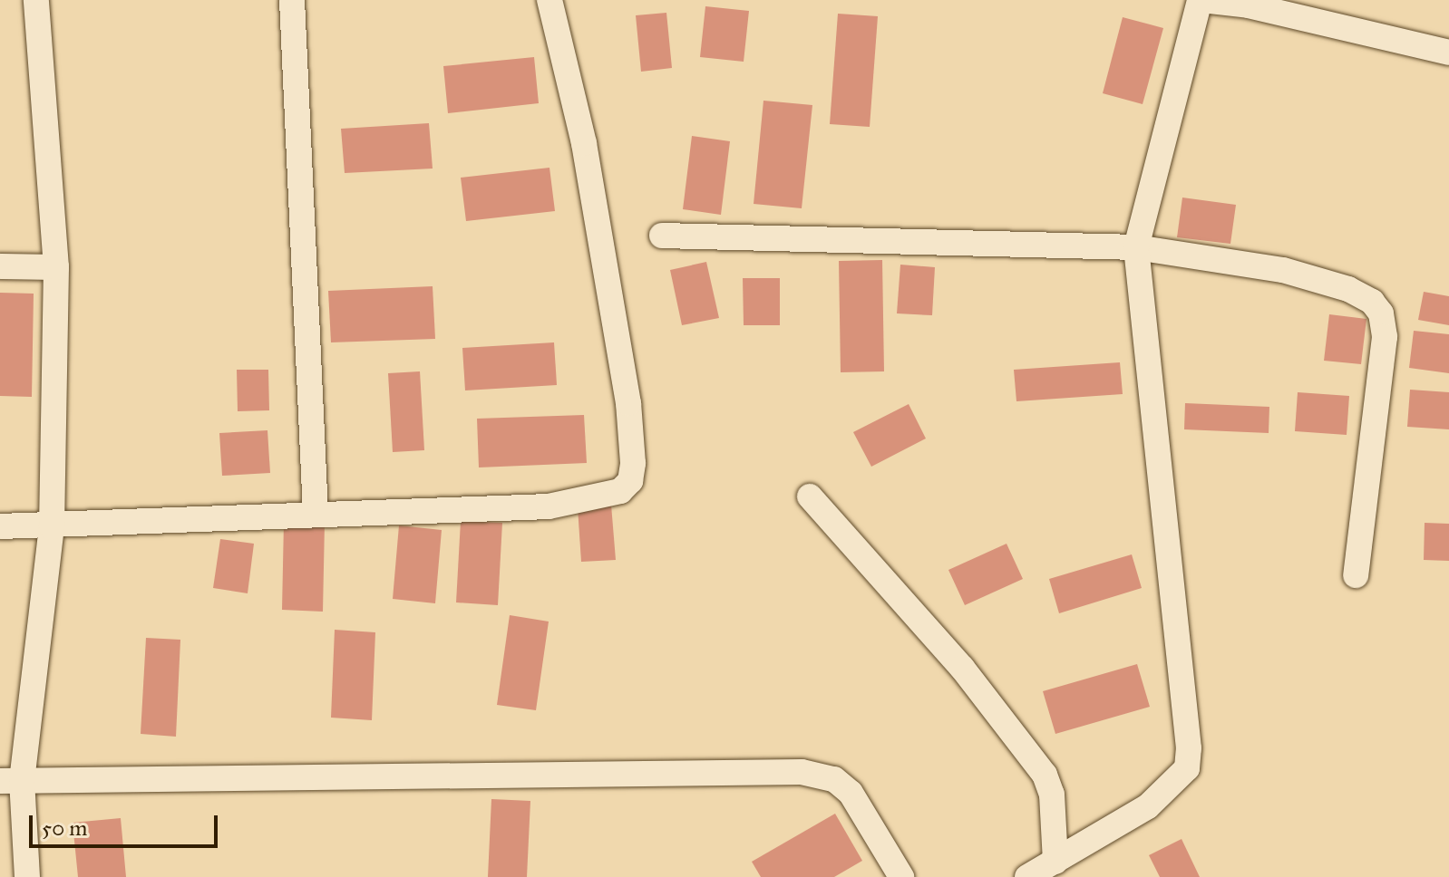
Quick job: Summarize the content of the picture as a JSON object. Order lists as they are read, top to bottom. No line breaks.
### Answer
{"scale_bar":"50 m"}
